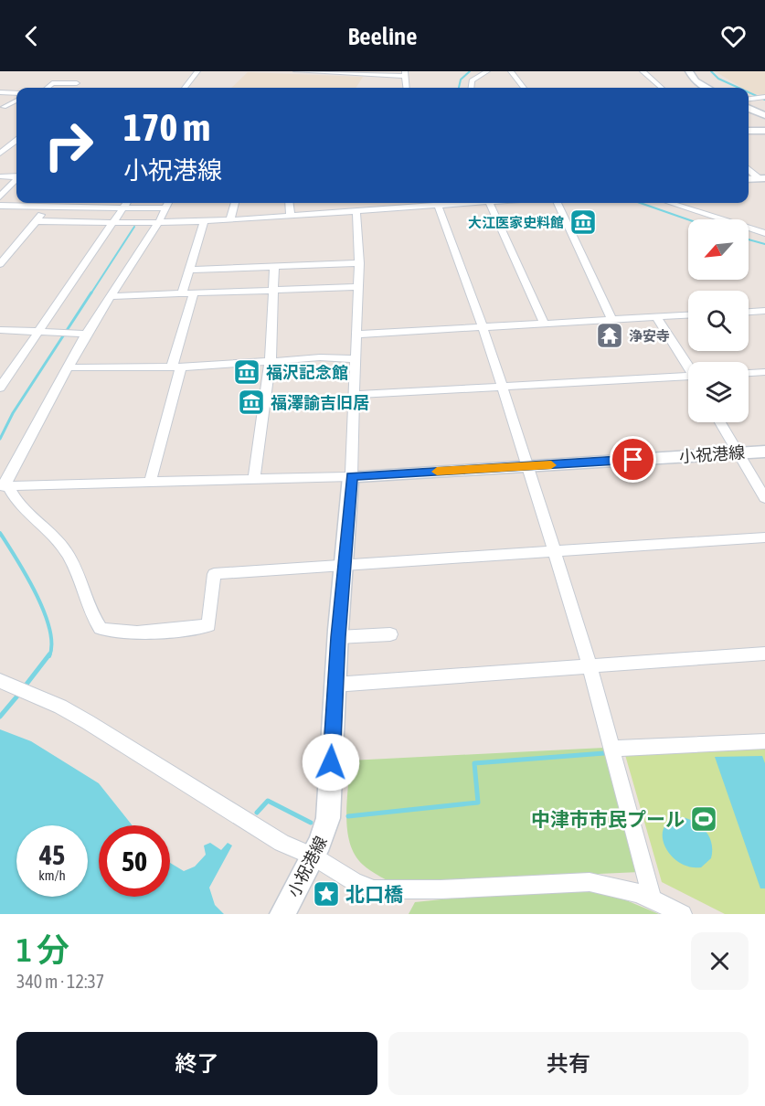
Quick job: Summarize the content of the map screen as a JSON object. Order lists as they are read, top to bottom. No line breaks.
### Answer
{"streets":{"main road":["小祝港線"]},"places":{"museum":["大江医家史料館","福沢記念館","福澤諭吉旧居"],"temple":["浄安寺"],"sports":["中津市市民プール"],"place":["北口橋"]},"north":"bottom left","page":{"header":"Beeline","turn":["170 m","小祝港線"],"speed":"45 km/h","limit":"50","heading":["1 分","340 m · 12:37"],"buttons":["終了","共有"]}}
